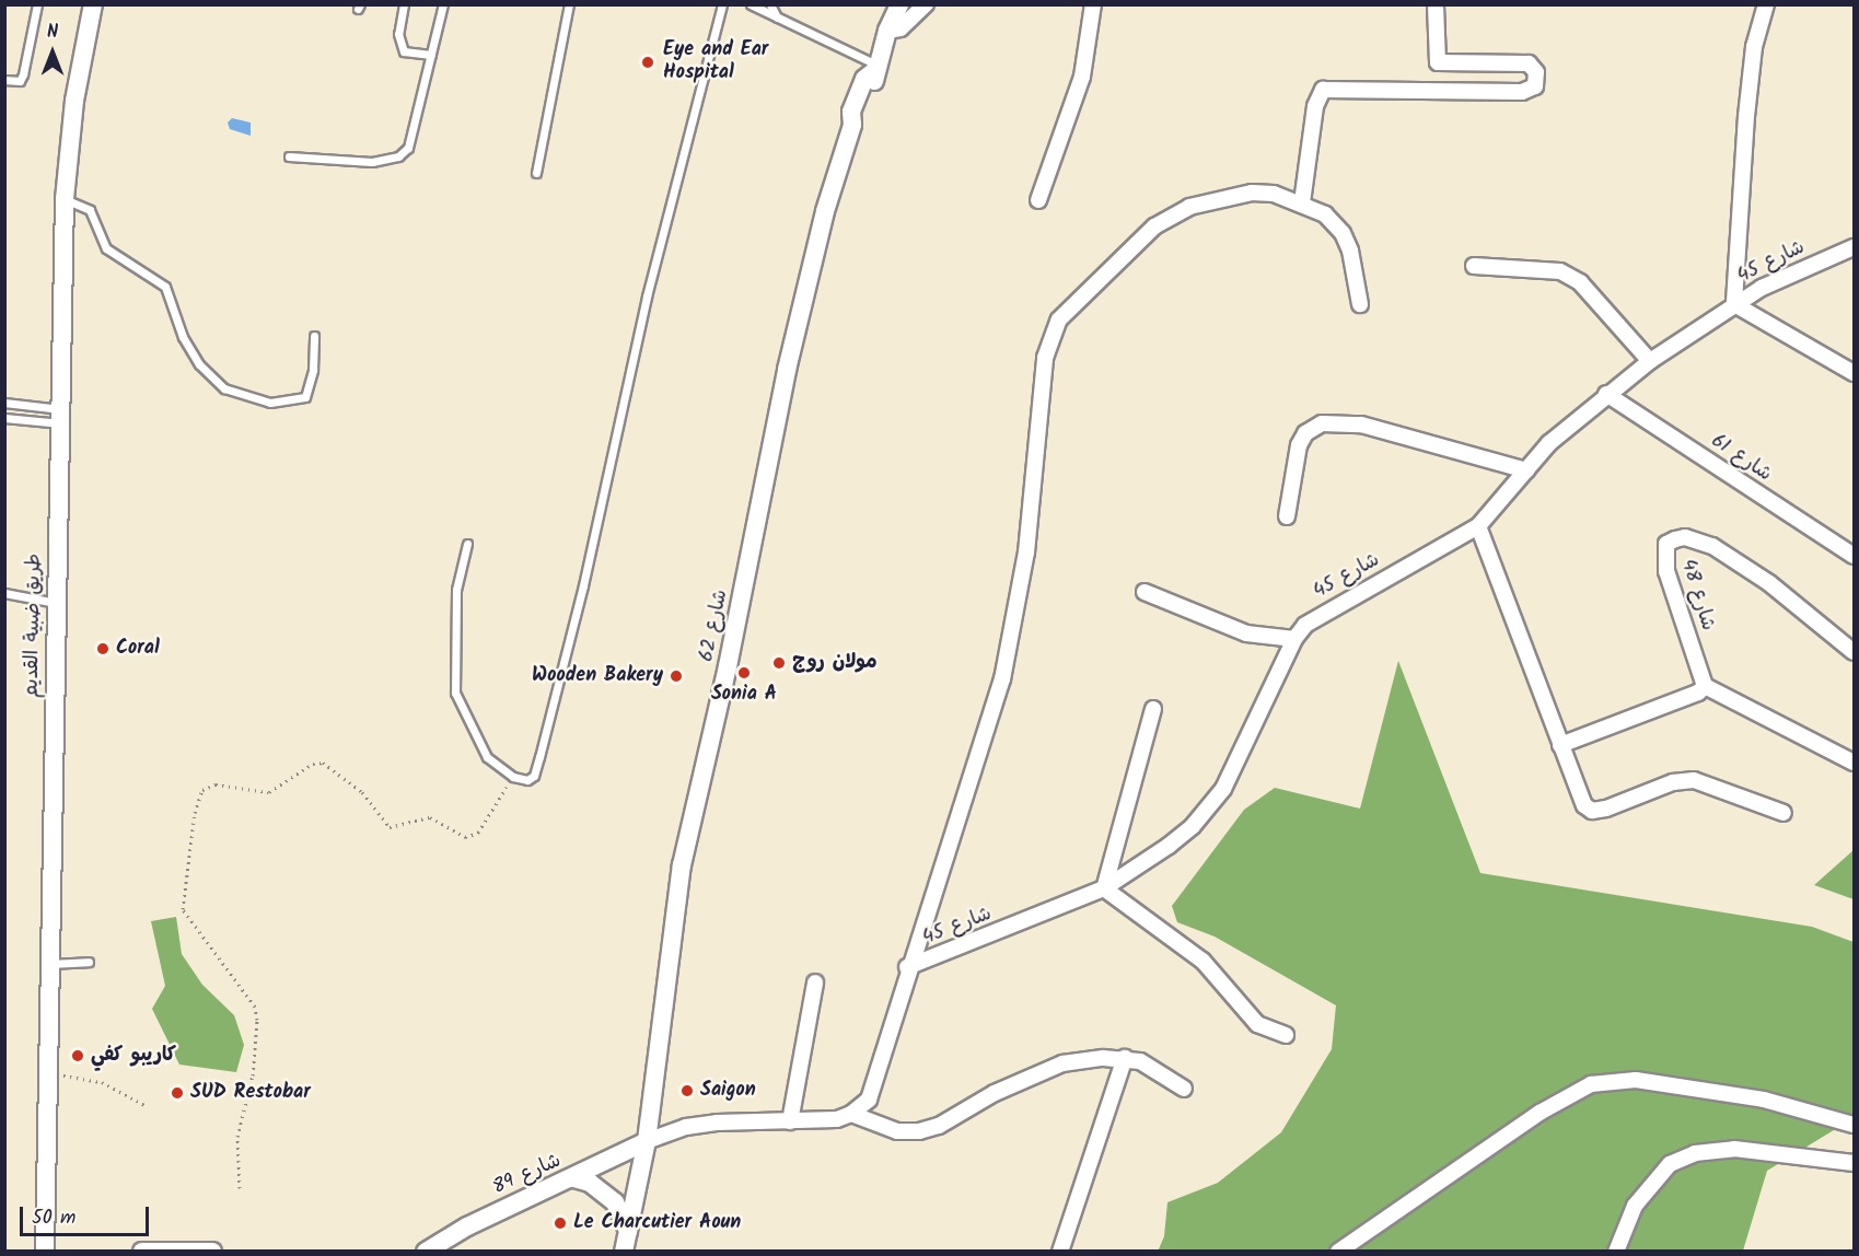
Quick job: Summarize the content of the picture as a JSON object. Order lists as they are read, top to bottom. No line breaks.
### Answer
{"streets":{"street":["شارع 45","شارع 61","شارع 48","طريق ضبية القديم","شارع 62","شارع 89"]},"crossings":[["شارع 45","شارع 61"],["شارع 62","شارع 89"]],"places":["Eye and Ear Hospital","Coral","مولان روج","Sonia A","Wooden Bakery","كاريبو كفي","Saigon","SUD Restobar","Le Charcutier Aoun"],"scale_bar":"50 m","north":"top"}
